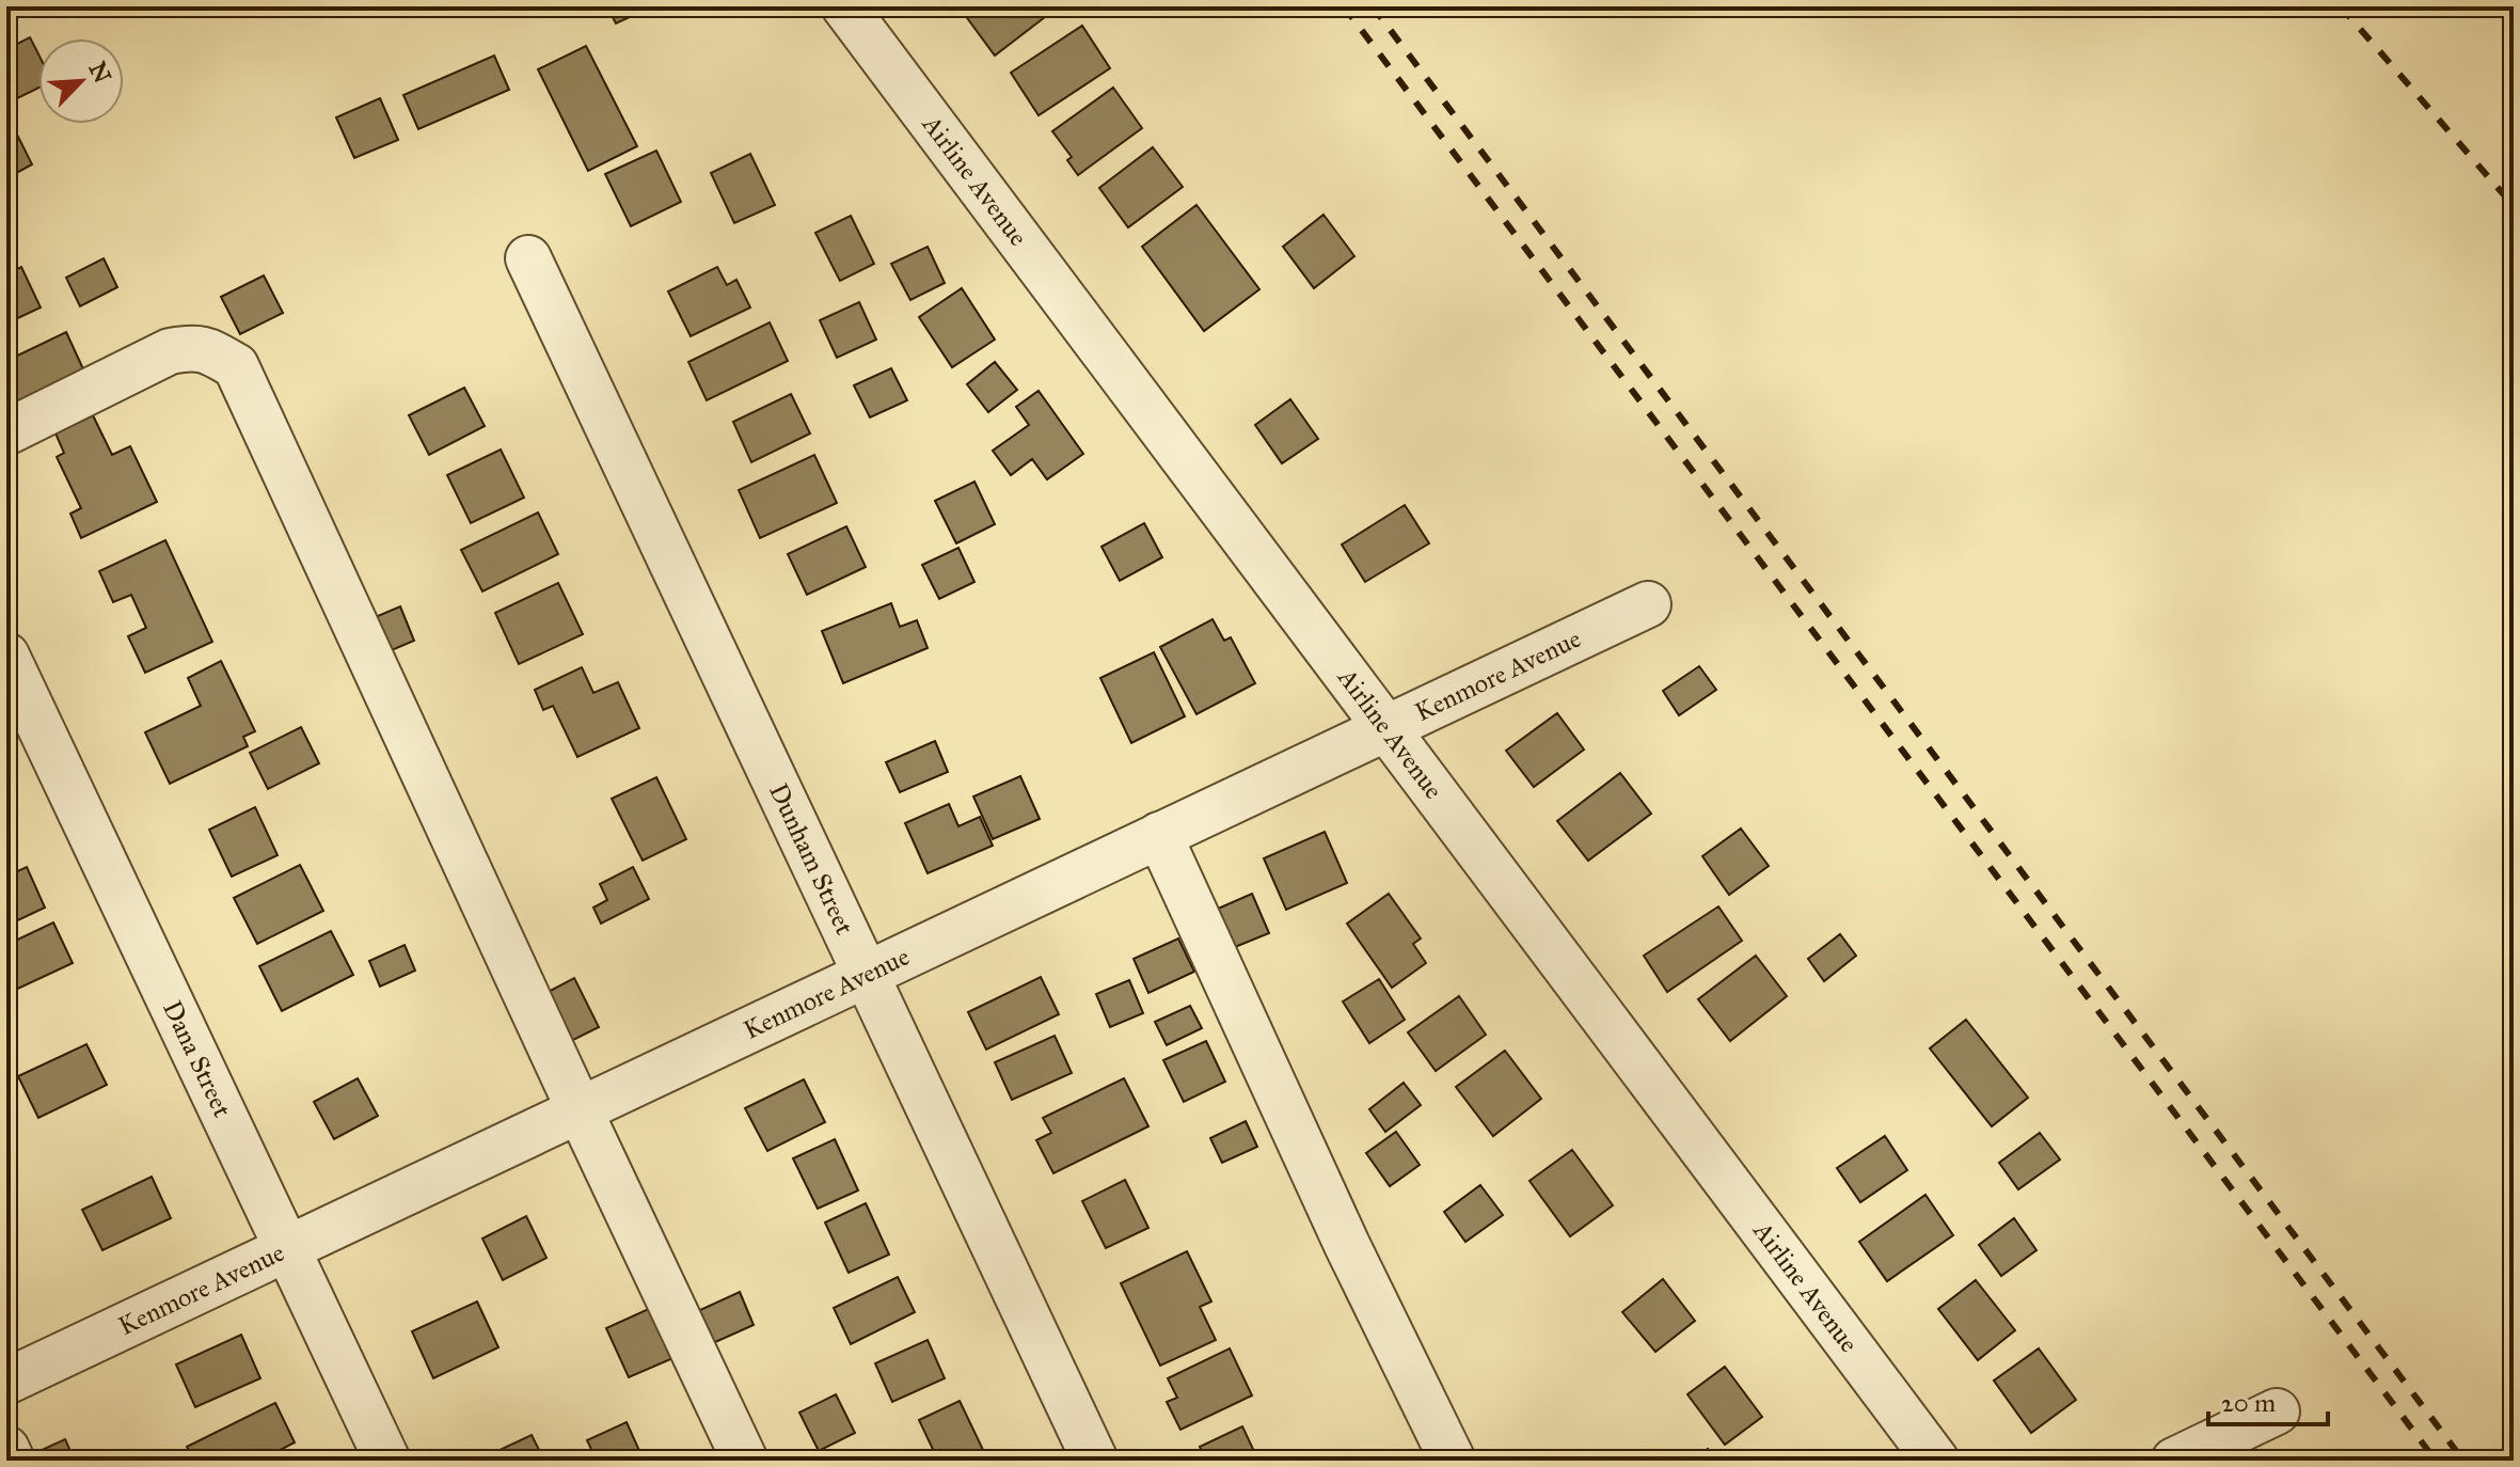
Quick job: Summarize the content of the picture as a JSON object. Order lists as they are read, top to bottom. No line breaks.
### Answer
{"streets":{"street":["Airline Avenue","Kenmore Avenue","Dunham Street","Dana Street"]},"crossings":[["Airline Avenue","Kenmore Avenue"],["Kenmore Avenue","Dunham Street"],["Kenmore Avenue","Dana Street"]],"scale_bar":"20 m","north":"top right"}
